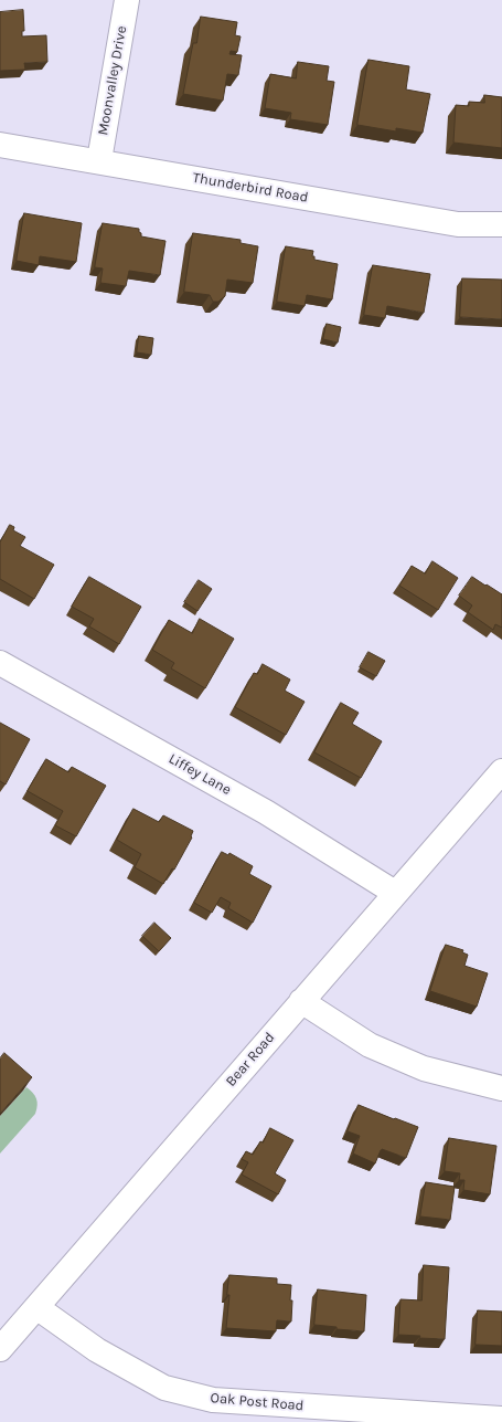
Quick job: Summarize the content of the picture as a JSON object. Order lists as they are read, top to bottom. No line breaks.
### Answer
{"streets":{"street":["Moonvalley Drive","Thunderbird Road","Liffey Lane","Bear Road","Oak Post Road"]},"crossings":[["Moonvalley Drive","Thunderbird Road"],["Liffey Lane","Bear Road"],["Bear Road","Oak Post Road"]]}
